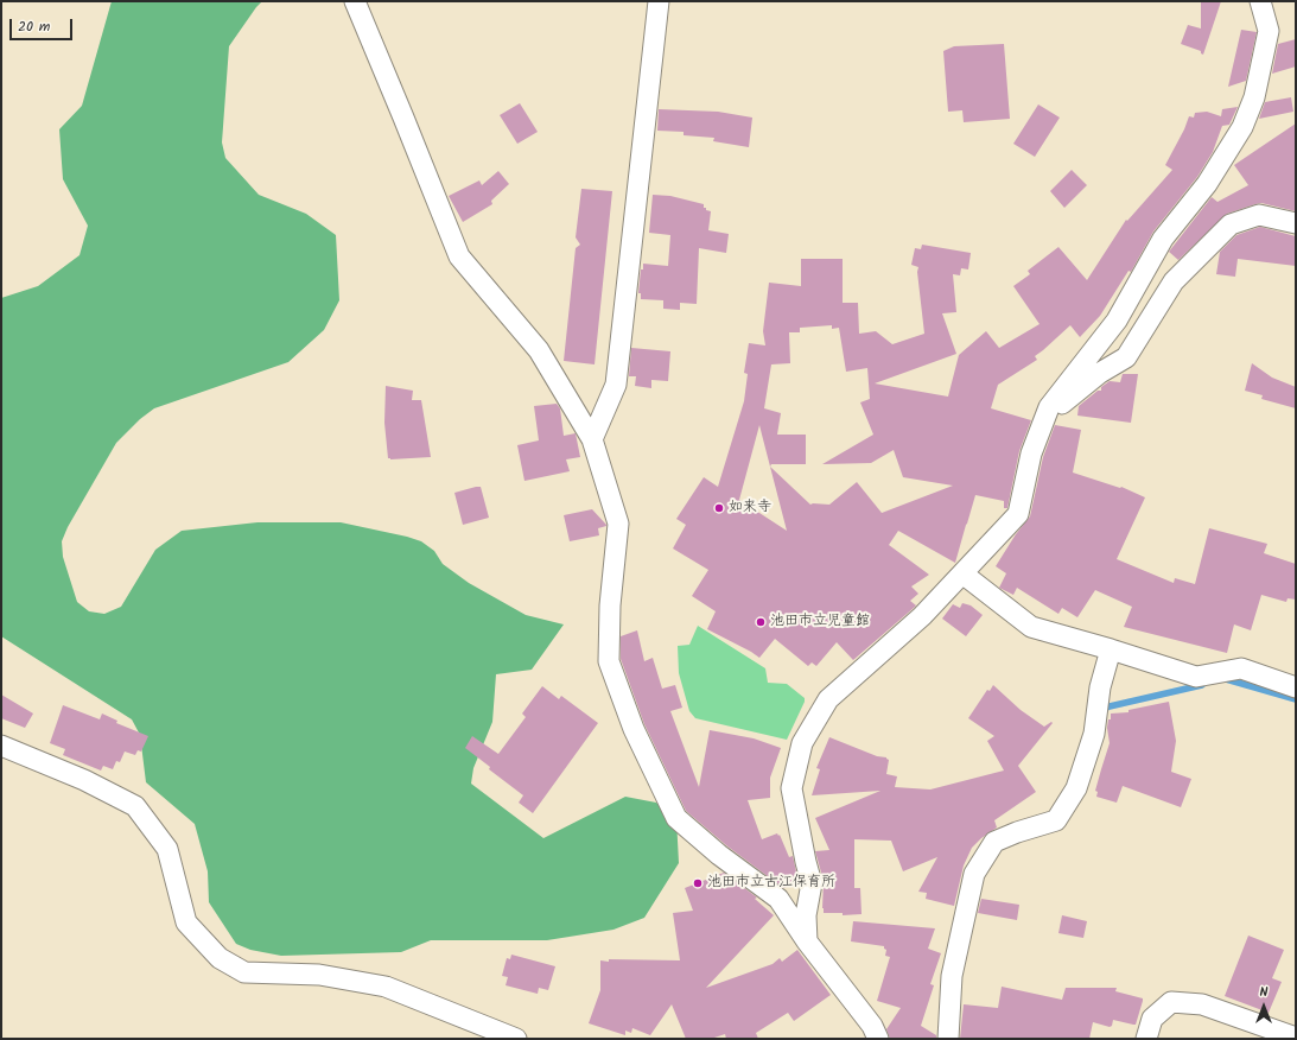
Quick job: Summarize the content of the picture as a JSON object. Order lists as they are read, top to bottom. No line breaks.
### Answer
{"places":["如来寺","池田市立児童館","池田市立古江保育所"],"scale_bar":"20 m","north":"top"}
